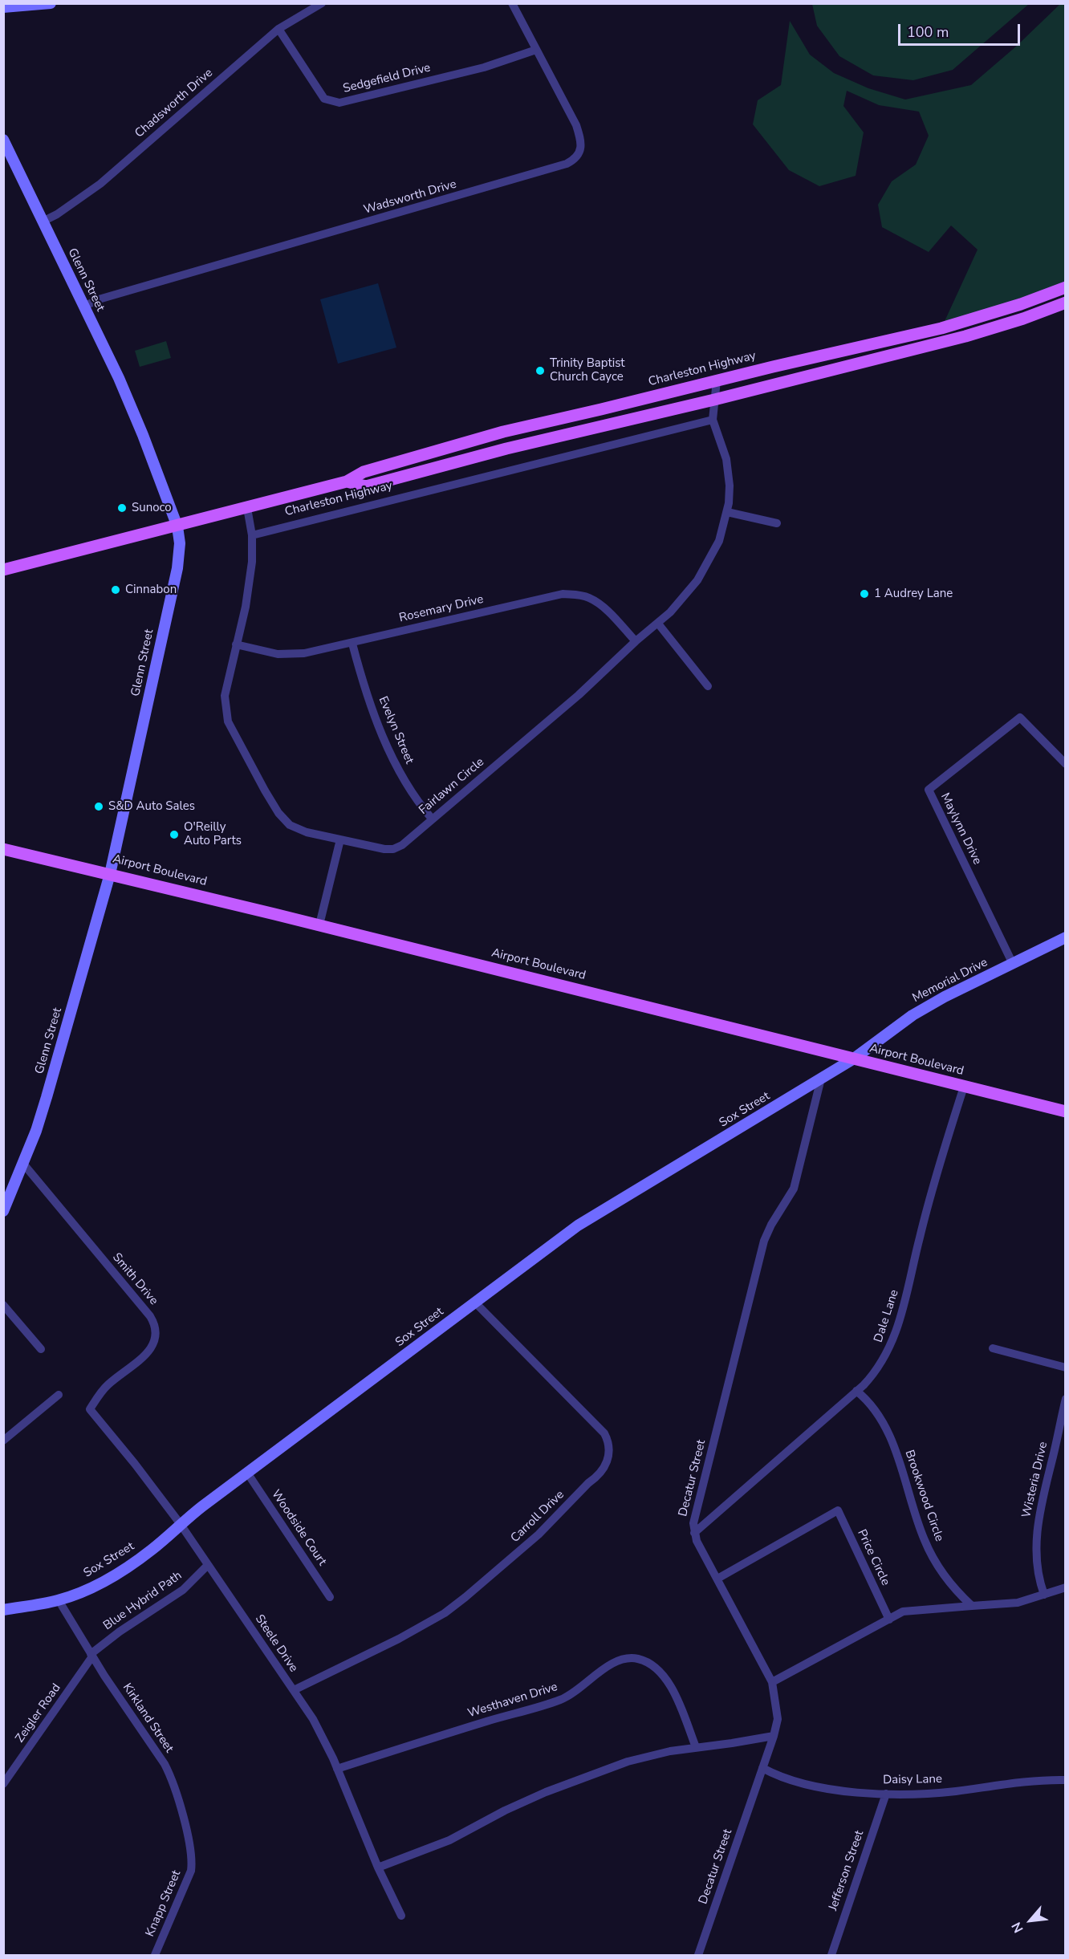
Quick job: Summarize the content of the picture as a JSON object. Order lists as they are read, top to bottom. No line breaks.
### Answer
{"streets":{"main road":["Charleston Highway","Airport Boulevard"],"street":["Sedgefield Drive","Chadsworth Drive","Wadsworth Drive","Glenn Street","Rosemary Drive","Evelyn Street","Fairlawn Circle","Maylynn Drive","Memorial Drive","Sox Street","Smith Drive","Dale Lane","Decatur Street","Wisteria Drive","Brookwood Circle","Carroll Drive","Woodside Court","Price Circle","Blue Hybrid Path","Steele Drive","Westhaven Drive","Zeigler Road","Kirkland Street","Daisy Lane","Jefferson Street","Knapp Street"]},"crossings":[["Sedgefield Drive","Chadsworth Drive"],["Sedgefield Drive","Wadsworth Drive"],["Chadsworth Drive","Glenn Street"],["Wadsworth Drive","Glenn Street"],["Glenn Street","Charleston Highway"],["Glenn Street","Airport Boulevard"],["Glenn Street","Smith Drive"],["Charleston Highway","Fairlawn Circle"],["Rosemary Drive","Evelyn Street"],["Rosemary Drive","Fairlawn Circle"],["Evelyn Street","Fairlawn Circle"],["Maylynn Drive","Memorial Drive"],["Airport Boulevard","Memorial Drive"],["Airport Boulevard","Sox Street"],["Airport Boulevard","Dale Lane"],["Memorial Drive","Sox Street"],["Sox Street","Decatur Street"],["Sox Street","Carroll Drive"],["Sox Street","Woodside Court"],["Sox Street","Steele Drive"],["Sox Street","Kirkland Street"],["Smith Drive","Steele Drive"],["Dale Lane","Decatur Street"],["Dale Lane","Brookwood Circle"],["Decatur Street","Price Circle"],["Decatur Street","Daisy Lane"],["Carroll Drive","Steele Drive"],["Blue Hybrid Path","Steele Drive"],["Blue Hybrid Path","Zeigler Road"],["Blue Hybrid Path","Kirkland Street"],["Steele Drive","Westhaven Drive"],["Zeigler Road","Kirkland Street"],["Kirkland Street","Knapp Street"],["Daisy Lane","Jefferson Street"]],"places":["Trinity Baptist Church Cayce","Sunoco","Cinnabon","1 Audrey Lane","S&D Auto Sales","O'Reilly Auto Parts"],"scale_bar":"100 m","north":"bottom left"}
